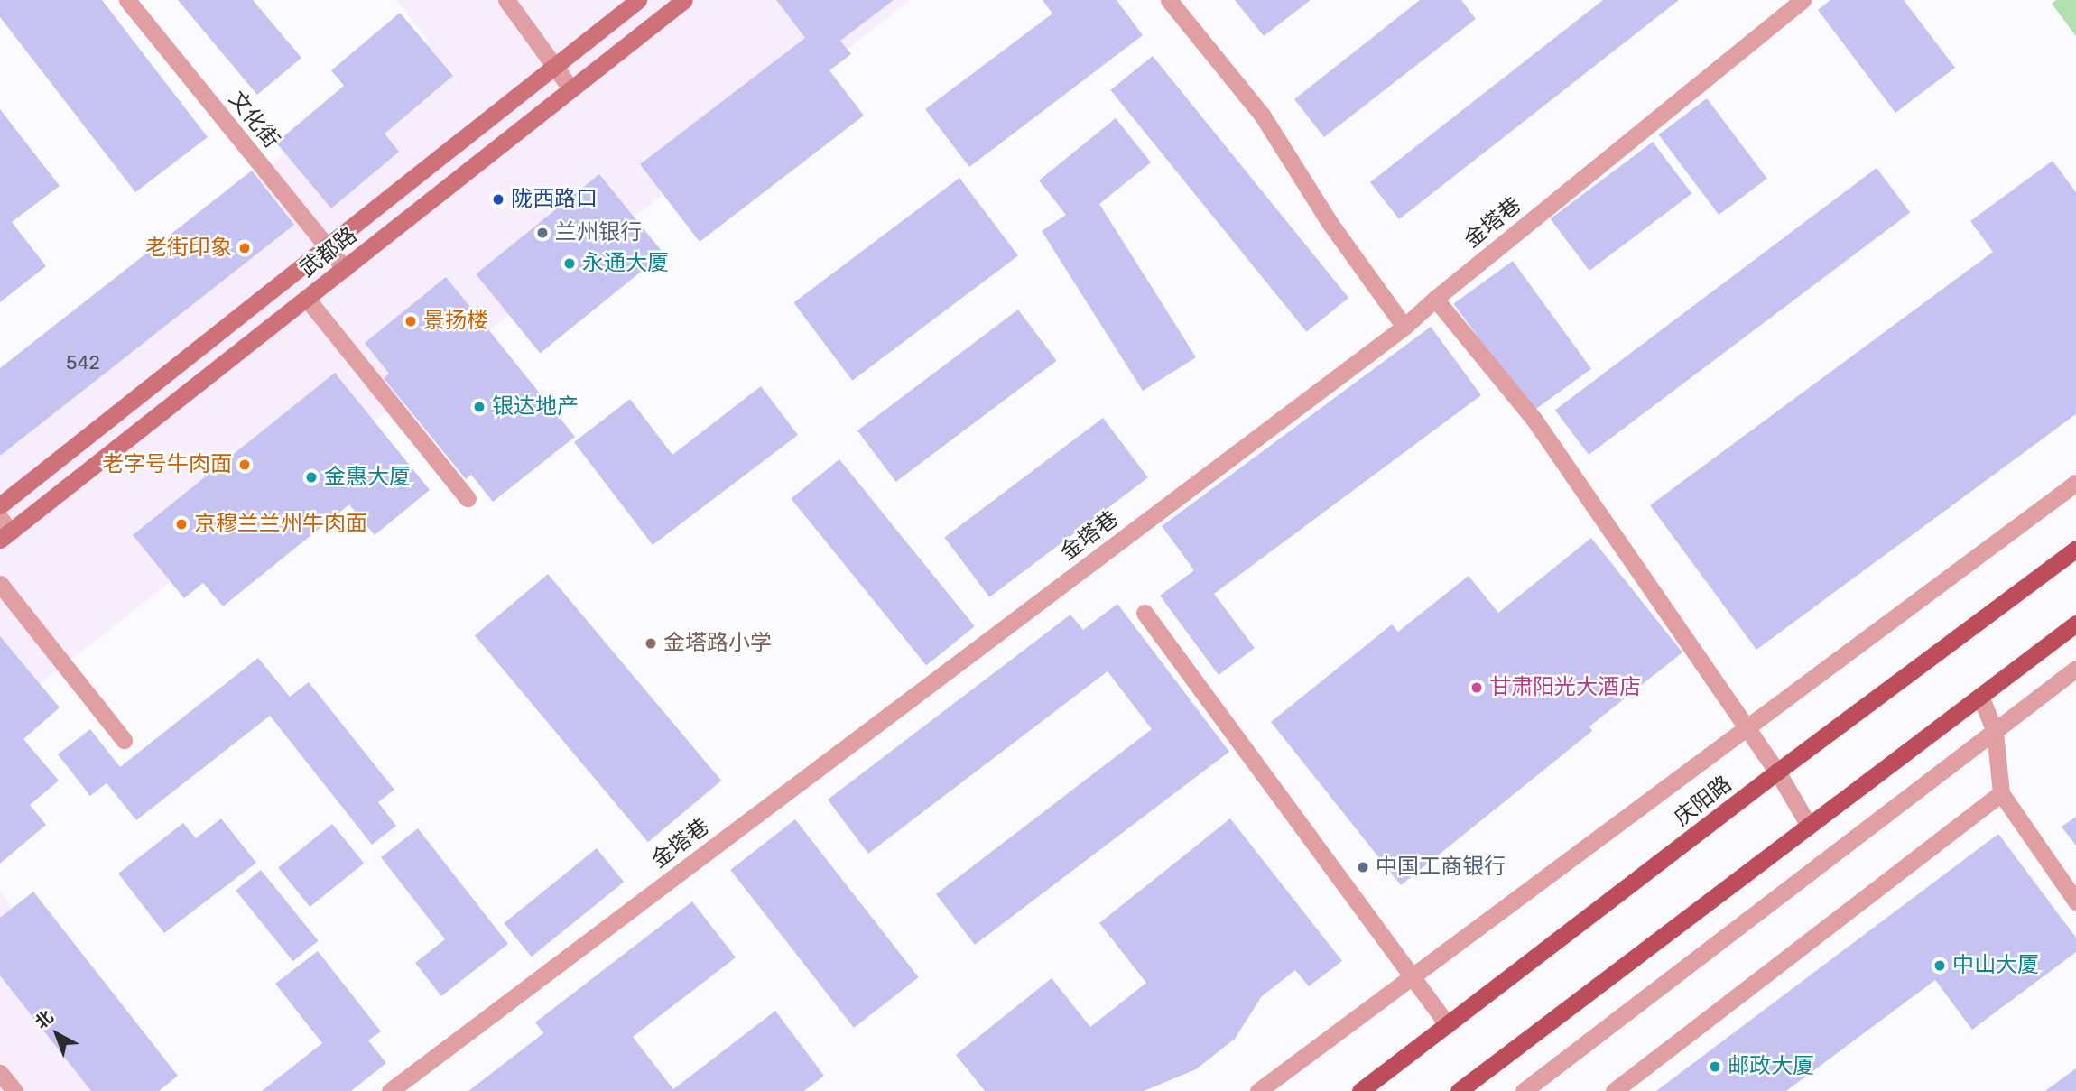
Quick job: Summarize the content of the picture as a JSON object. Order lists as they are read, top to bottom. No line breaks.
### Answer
{"streets":{"main road":["武都路","庆阳路"],"street":["文化街","金塔巷"]},"crossings":[["文化街","武都路"]],"places":["陇西路口","兰州银行","老街印象","永通大厦","景扬楼","银达地产","老字号牛肉面","金惠大厦","京穆兰兰州牛肉面","金塔路小学","甘肃阳光大酒店","中国工商银行","中山大厦","邮政大厦"],"house_numbers":["542"],"north":"top left"}
